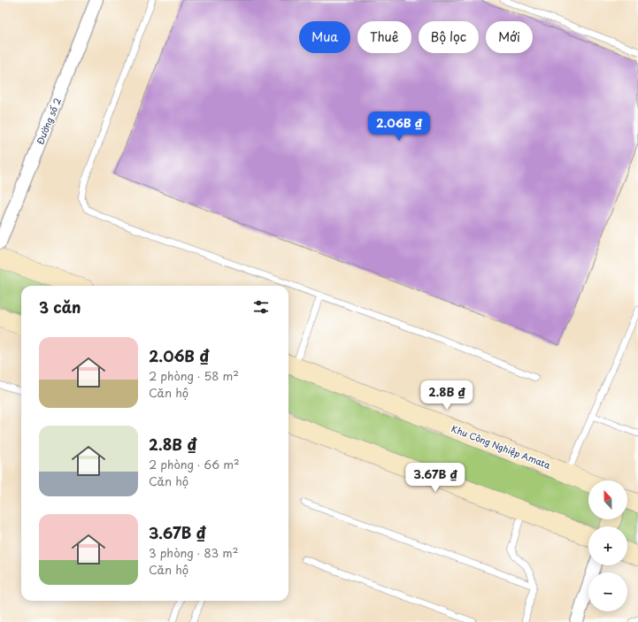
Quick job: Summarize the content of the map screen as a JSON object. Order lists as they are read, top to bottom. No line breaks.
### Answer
{"streets":{"street":["Đường số 2","Khu Công Nghiệp Amata"]},"north":"top","page":{"chip":["Mua","Thuê","Bộ lọc","Mới"],"price":["2.06B ₫","2.8B ₫","3.67B ₫"],"heading":"3 căn","list":[{"name":"2.06B ₫","note":"2 phòng · 58 m² · Căn hộ"},{"name":"2.8B ₫","note":"2 phòng · 66 m² · Căn hộ"},{"name":"3.67B ₫","note":"3 phòng · 83 m² · Căn hộ"}],"map_buttons":["+","−"]}}
